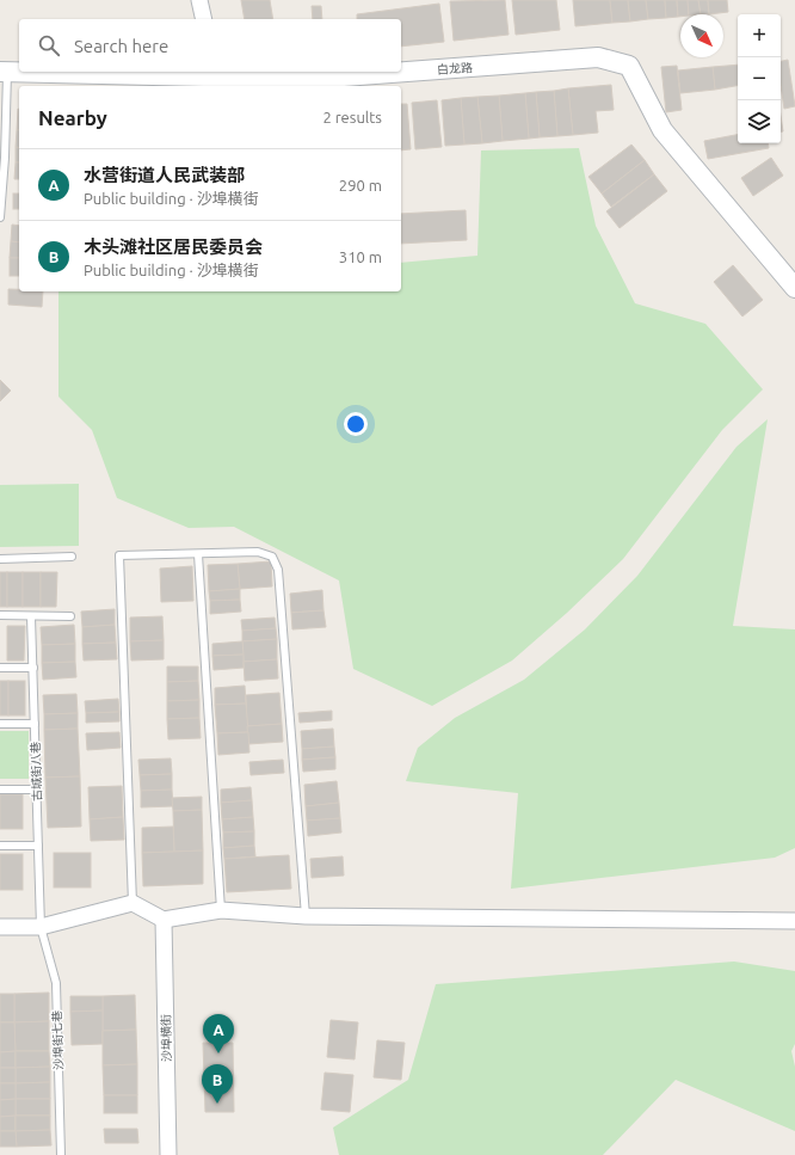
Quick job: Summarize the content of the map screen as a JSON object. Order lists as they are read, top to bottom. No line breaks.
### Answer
{"streets":{"street":["白龙路","沙埠横街"],"lane":["古城街八巷","沙埠街七巷"]},"crossings":[["古城街八巷","沙埠街七巷"]],"north":"bottom right","page":{"map_buttons":["+","−"],"search":"Search here","heading":["Nearby","2 results"],"list":[{"mark":"A","name":"水营街道人民武装部","note":"Public building · 沙埠横街","value":"290 m"},{"mark":"B","name":"木头滩社区居民委员会","note":"Public building · 沙埠横街","value":"310 m"}],"pins":["A","B"]}}
